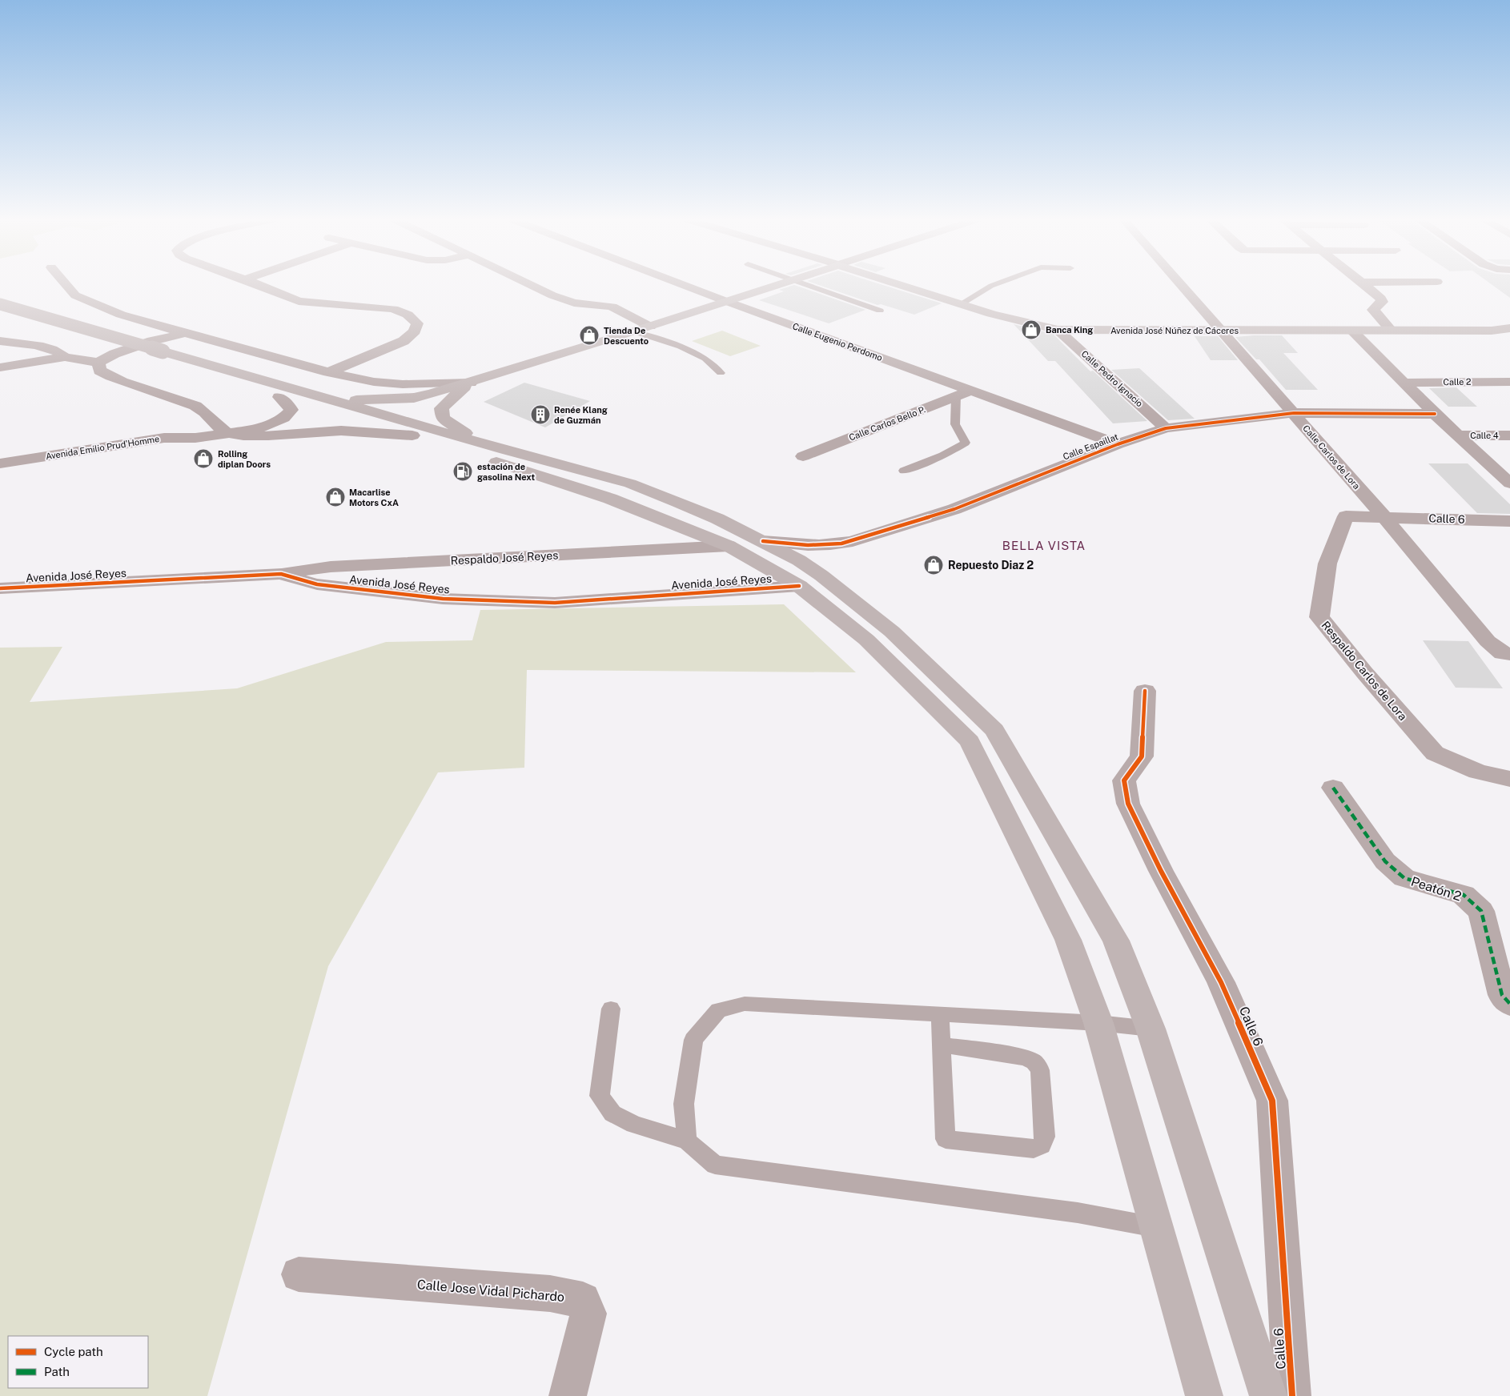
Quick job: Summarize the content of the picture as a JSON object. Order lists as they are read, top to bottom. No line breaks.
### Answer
{"streets":{"main road":["Avenida José Núñez de Cáceres"],"street":["Calle Eugenio Perdomo","Calle Pedro Ignacio","Calle 2","Calle Carlos Bello P.","Calle 4","Calle Espaillat","Avenida Emilio Prud'Homme","Calle Carlos de Lora","Calle 6","Respaldo José Reyes","Avenida José Reyes","Respaldo Carlos de Lora","Peatón 2","Calle Jose Vidal Pichardo"]},"crossings":[["Avenida José Núñez de Cáceres","Calle Pedro Ignacio"],["Avenida José Núñez de Cáceres","Calle Carlos de Lora"],["Calle Eugenio Perdomo","Calle Carlos Bello P."],["Calle Eugenio Perdomo","Calle Espaillat"],["Calle Pedro Ignacio","Calle Espaillat"],["Calle Espaillat","Calle Carlos de Lora"],["Calle Carlos de Lora","Calle 6"],["Calle Carlos de Lora","Respaldo Carlos de Lora"],["Calle 6","Respaldo Carlos de Lora"],["Respaldo José Reyes","Avenida José Reyes"]],"districts":["BELLA VISTA"],"places":{"shop":["Banca King","Tienda De Descuento","Rolling diplan Doors","Macarlise Motors CxA","Repuesto Diaz 2"],"building":["Renée Klang de Guzmán"],"fuel station":["estación de gasolina Next"]},"legend":["Cycle path","Path"]}
